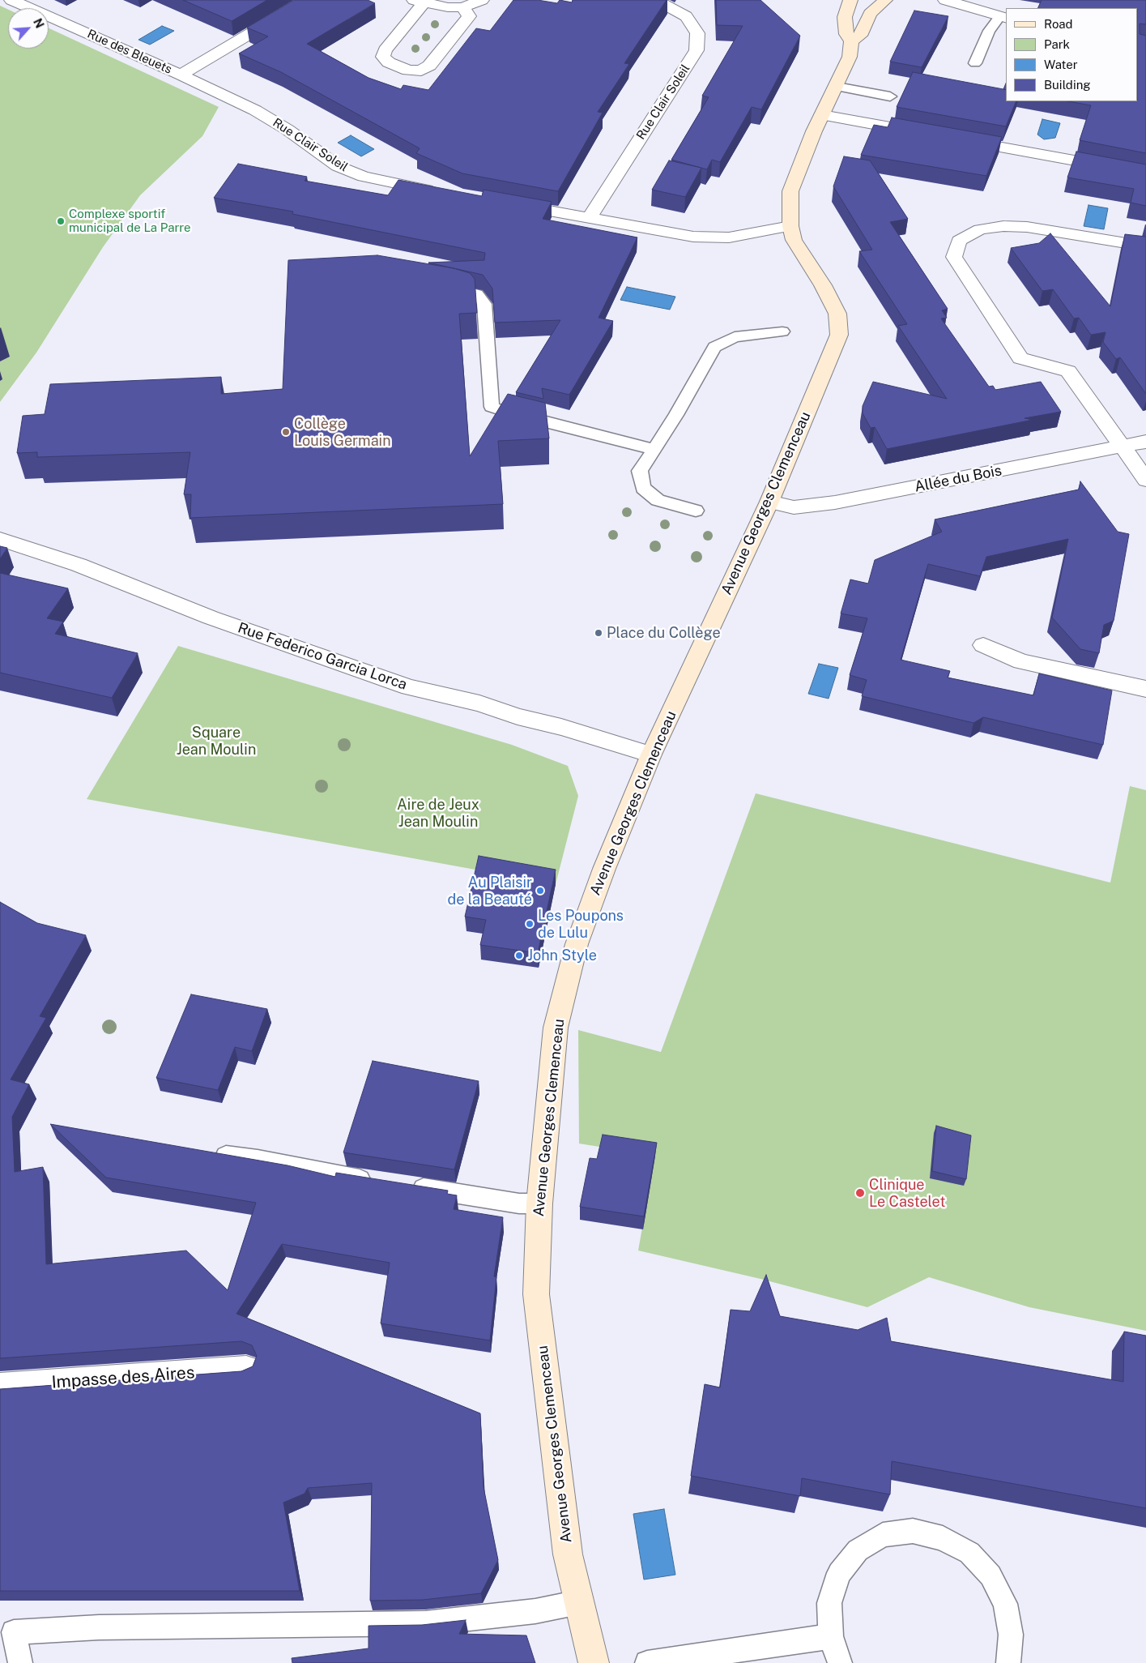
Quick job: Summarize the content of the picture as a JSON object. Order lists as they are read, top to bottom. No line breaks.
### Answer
{"streets":{"street":["Rue des Bleuets","Rue Clair Soleil","Allée du Bois","Avenue Georges Clemenceau","Rue Federico Garcia Lorca","Impasse des Aires"]},"crossings":[["Rue des Bleuets","Rue Clair Soleil"],["Allée du Bois","Avenue Georges Clemenceau"],["Avenue Georges Clemenceau","Rue Federico Garcia Lorca"]],"parks":["Square Jean Moulin","Aire de Jeux Jean Moulin"],"places":["Complexe sportif municipal de La Parre","Collège Louis Germain","Place du Collège","Au Plaisir de la Beauté","Les Poupons de Lulu","John Style","Clinique Le Castelet"],"legend":["Road","Park","Water","Building"],"north":"top right"}
